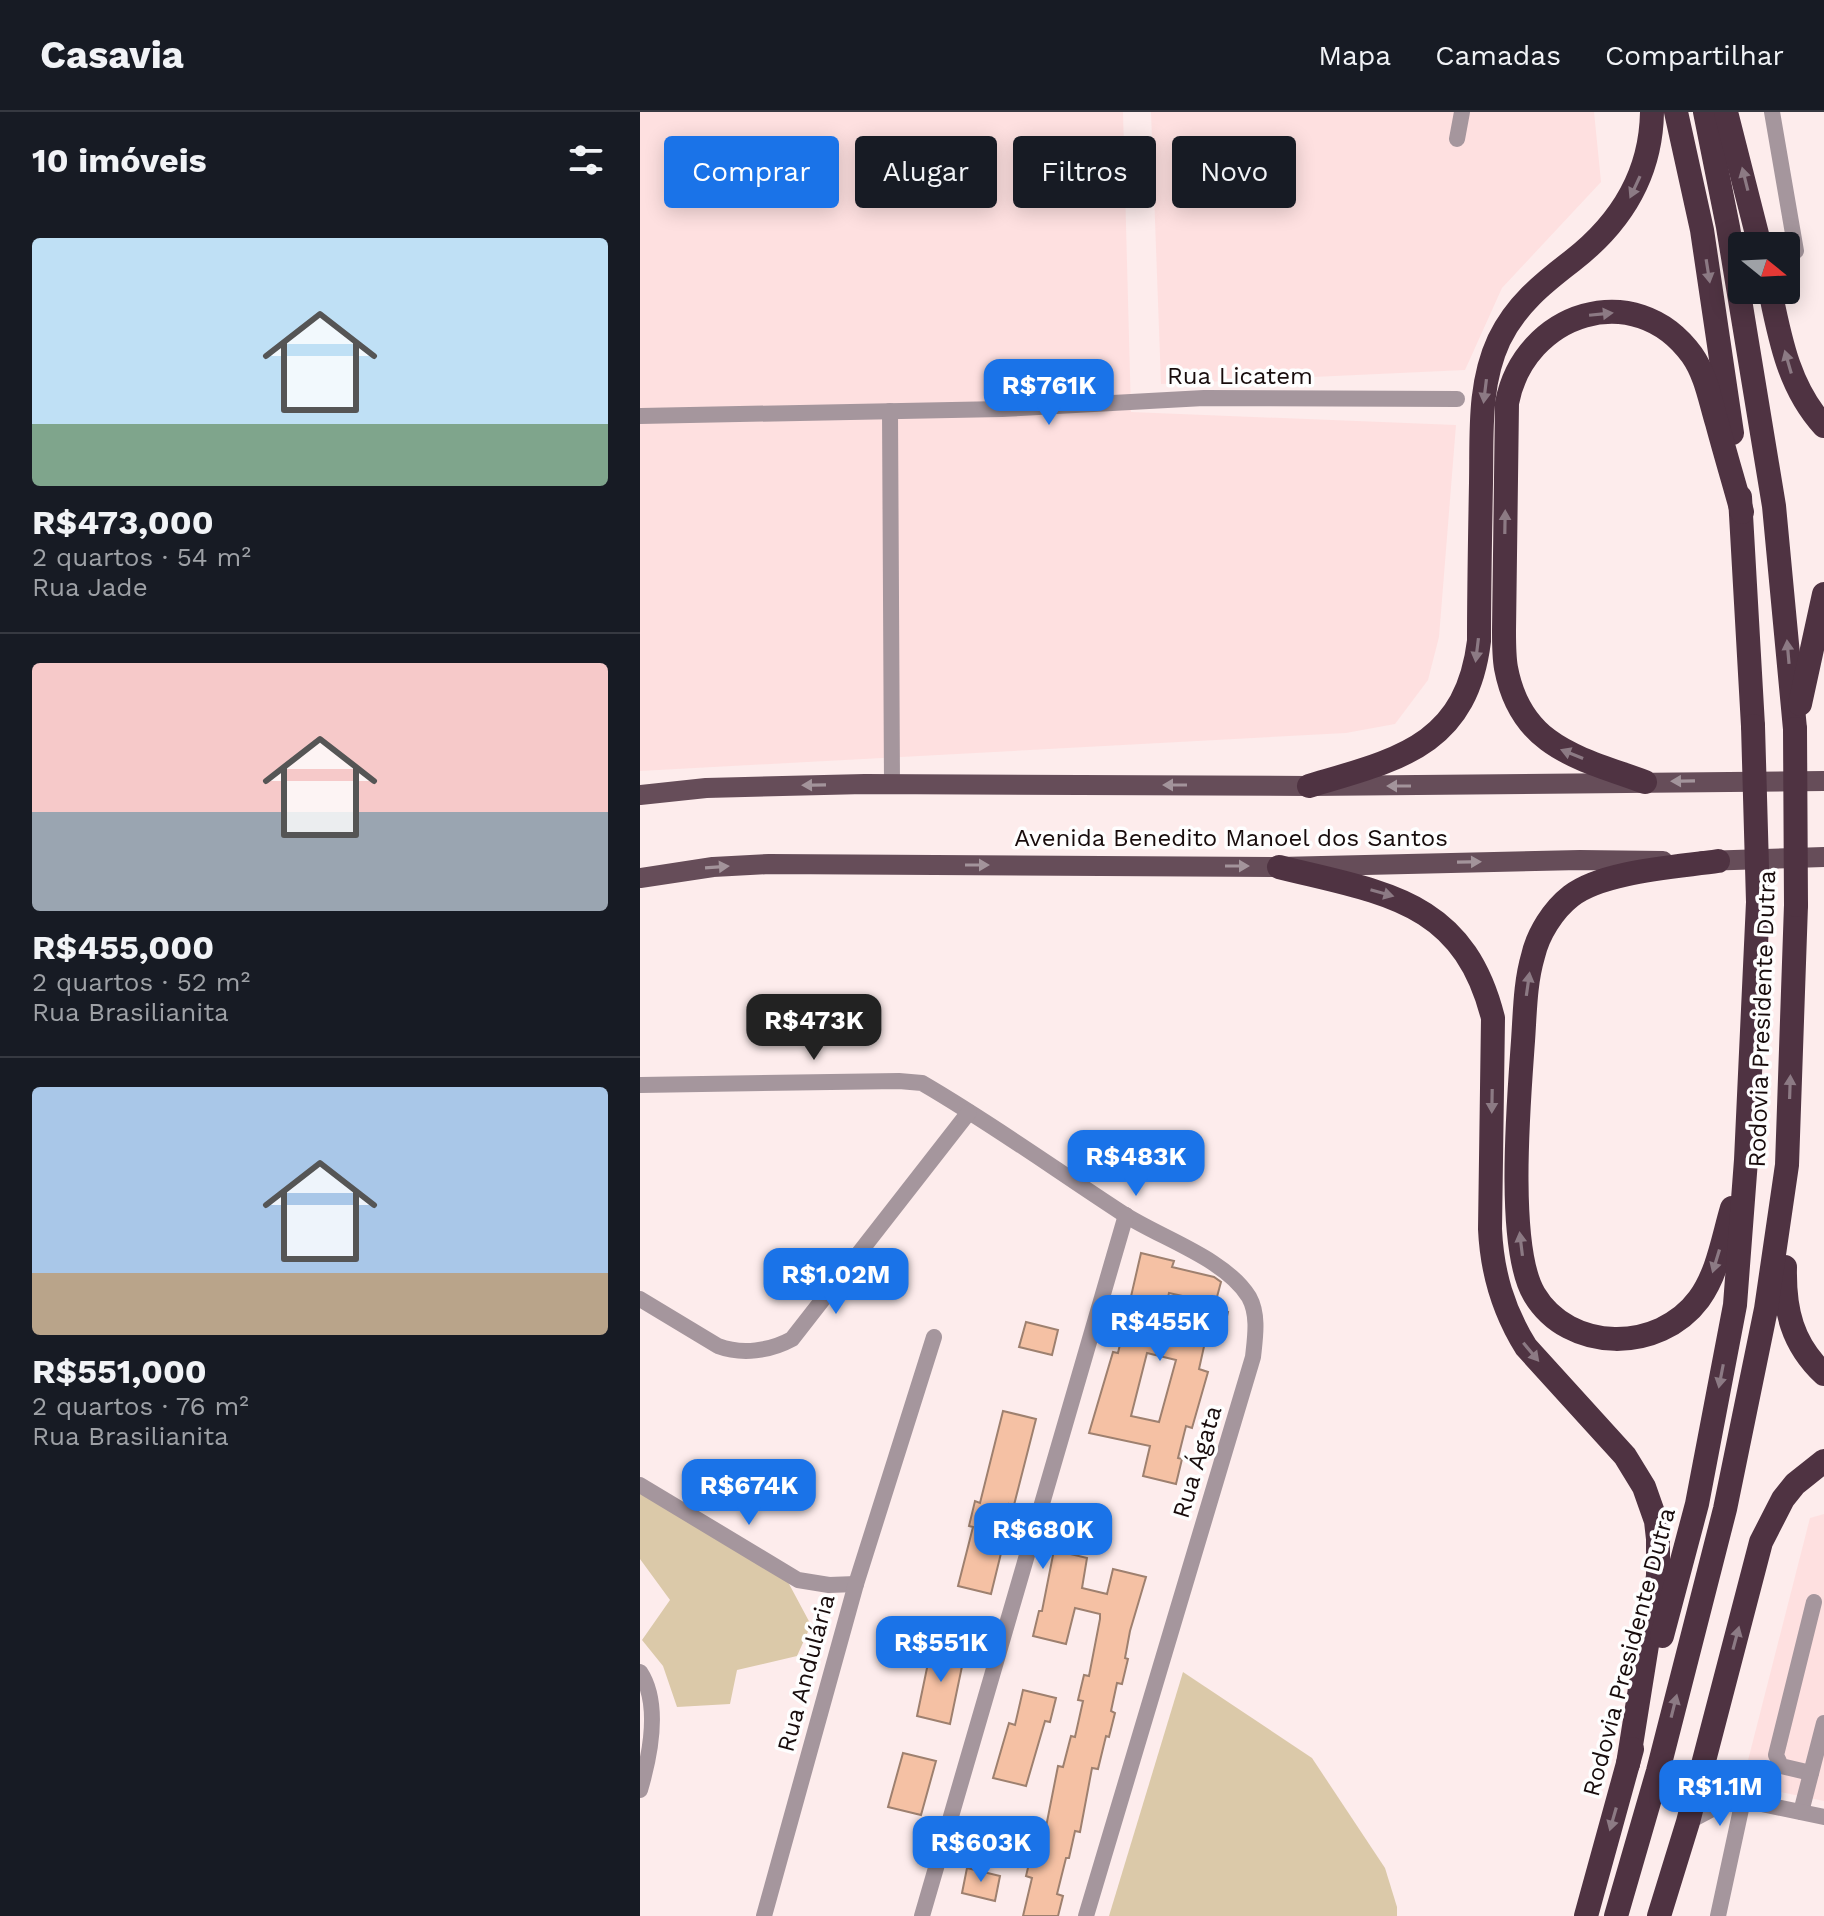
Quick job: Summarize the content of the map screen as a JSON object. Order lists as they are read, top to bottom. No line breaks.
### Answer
{"streets":{"highway":["Rodovia Presidente Dutra"],"main road":["Avenida Benedito Manoel dos Santos"],"street":["Rua Licatem","Rua Ágata","Rua Andulária"]},"north":"right","page":{"header":"Casavia","nav":["Mapa","Camadas","Compartilhar"],"heading":"10 imóveis","chip":["Comprar","Alugar","Filtros","Novo"],"list":[{"name":"R$473,000","note":"2 quartos · 54 m² · Rua Jade"},{"name":"R$455,000","note":"2 quartos · 52 m² · Rua Brasilianita"},{"name":"R$551,000","note":"2 quartos · 76 m² · Rua Brasilianita"}],"price":["R$761K","R$473K","R$483K","R$1.02M","R$455K","R$674K","R$680K","R$551K","R$1.1M","R$603K"]}}
